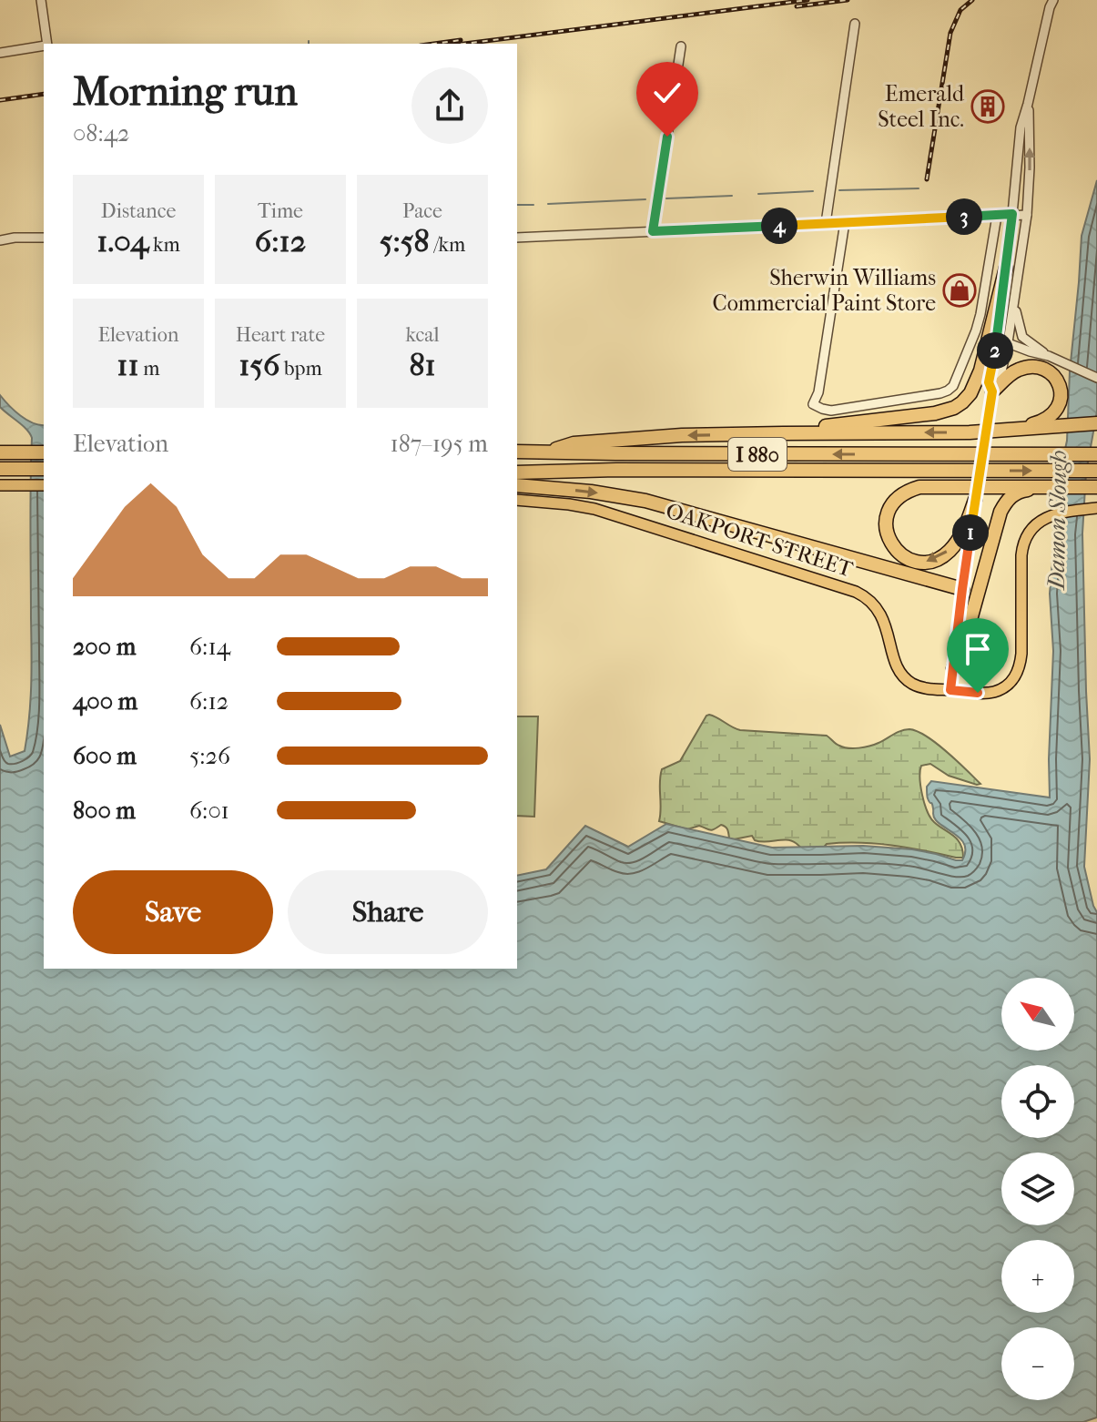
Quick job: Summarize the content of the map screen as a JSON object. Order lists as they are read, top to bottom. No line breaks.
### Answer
{"streets":{"highway":["I 880"],"main road":["OAKPORT STREET"]},"water":["Damon Slough"],"places":{"building":["Emerald Steel Inc."],"shop":["Sherwin Williams Commercial Paint Store"]},"north":"top left","page":{"heading":["Morning run","08:42"],"stats":[["Distance","1.04 km"],["Time","6:12"],["Pace","5:58 /km"],["Elevation","11 m"],["Heart rate","156 bpm"],["kcal","81"]],"pins":["3","4","2","1"],"chart":["Elevation","187–195 m"],"list":[{"name":"200 m","note":"6:14"},{"name":"400 m","note":"6:12"},{"name":"600 m","note":"5:26"},{"name":"800 m","note":"6:01"}],"buttons":["Save","Share"],"map_buttons":["+","−"]}}
